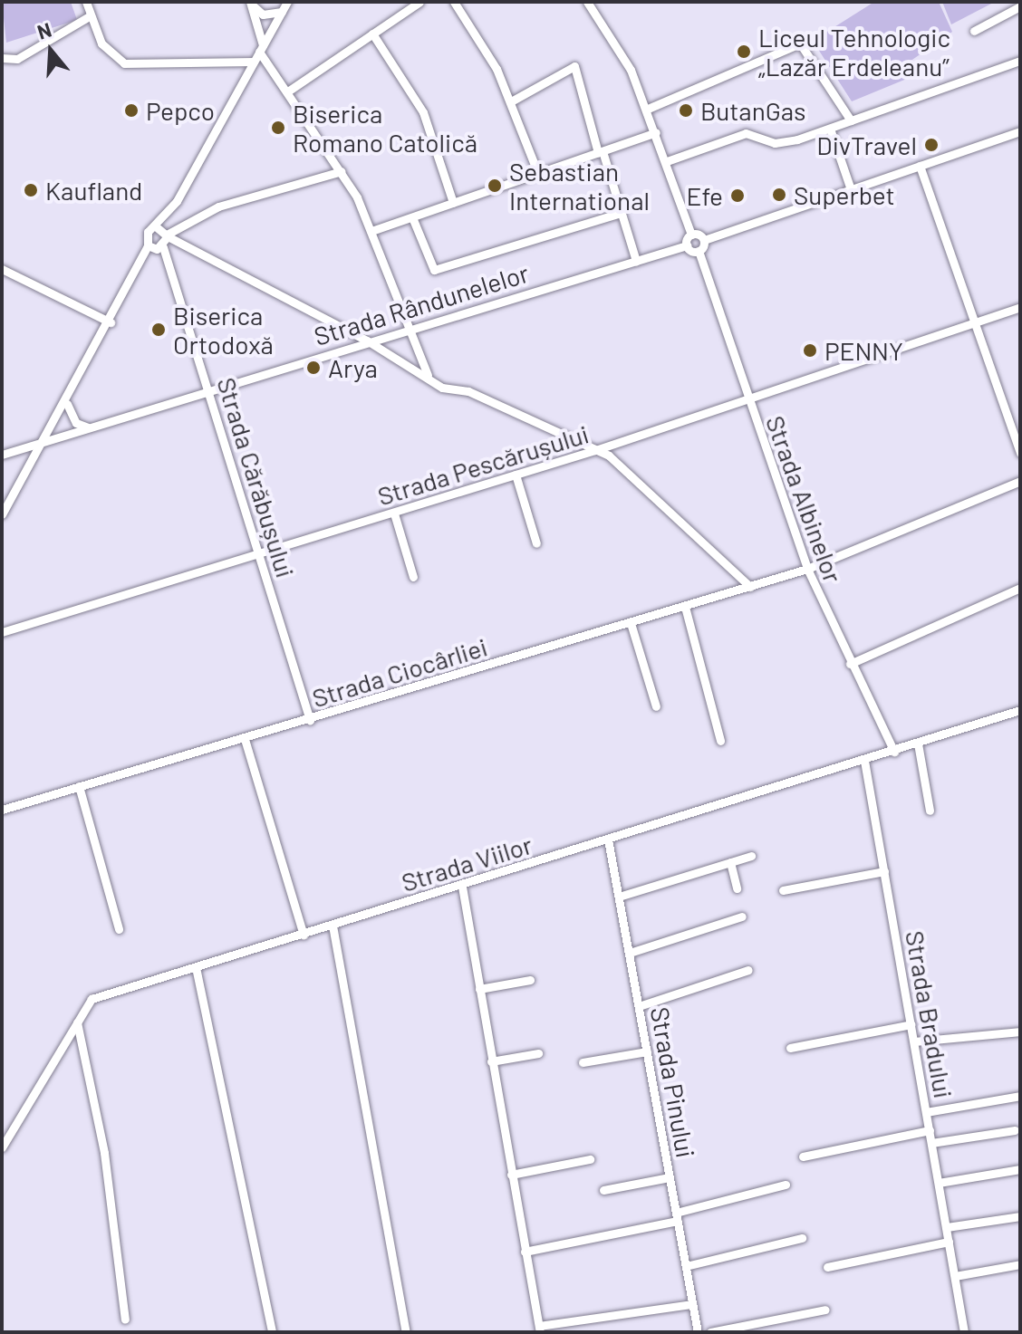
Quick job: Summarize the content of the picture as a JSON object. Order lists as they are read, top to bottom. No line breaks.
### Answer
{"streets":{"street":["Strada Rândunelelor","Strada Pescărușului","Strada Cărăbușului","Strada Albinelor","Strada Ciocârliei","Strada Viilor","Strada Bradului","Strada Pinului"]},"crossings":[["Strada Rândunelelor","Strada Cărăbușului"],["Strada Pescărușului","Strada Cărăbușului"],["Strada Pescărușului","Strada Albinelor"],["Strada Cărăbușului","Strada Ciocârliei"],["Strada Albinelor","Strada Ciocârliei"],["Strada Albinelor","Strada Viilor"],["Strada Viilor","Strada Bradului"],["Strada Viilor","Strada Pinului"]],"places":["Liceul Tehnologic „Lazăr Erdeleanu”","Pepco","ButanGas","Biserica Romano Catolică","DivTravel","Sebastian International","Kaufland","Superbet","Efe","Biserica Ortodoxă","PENNY","Arya"],"north":"top"}
